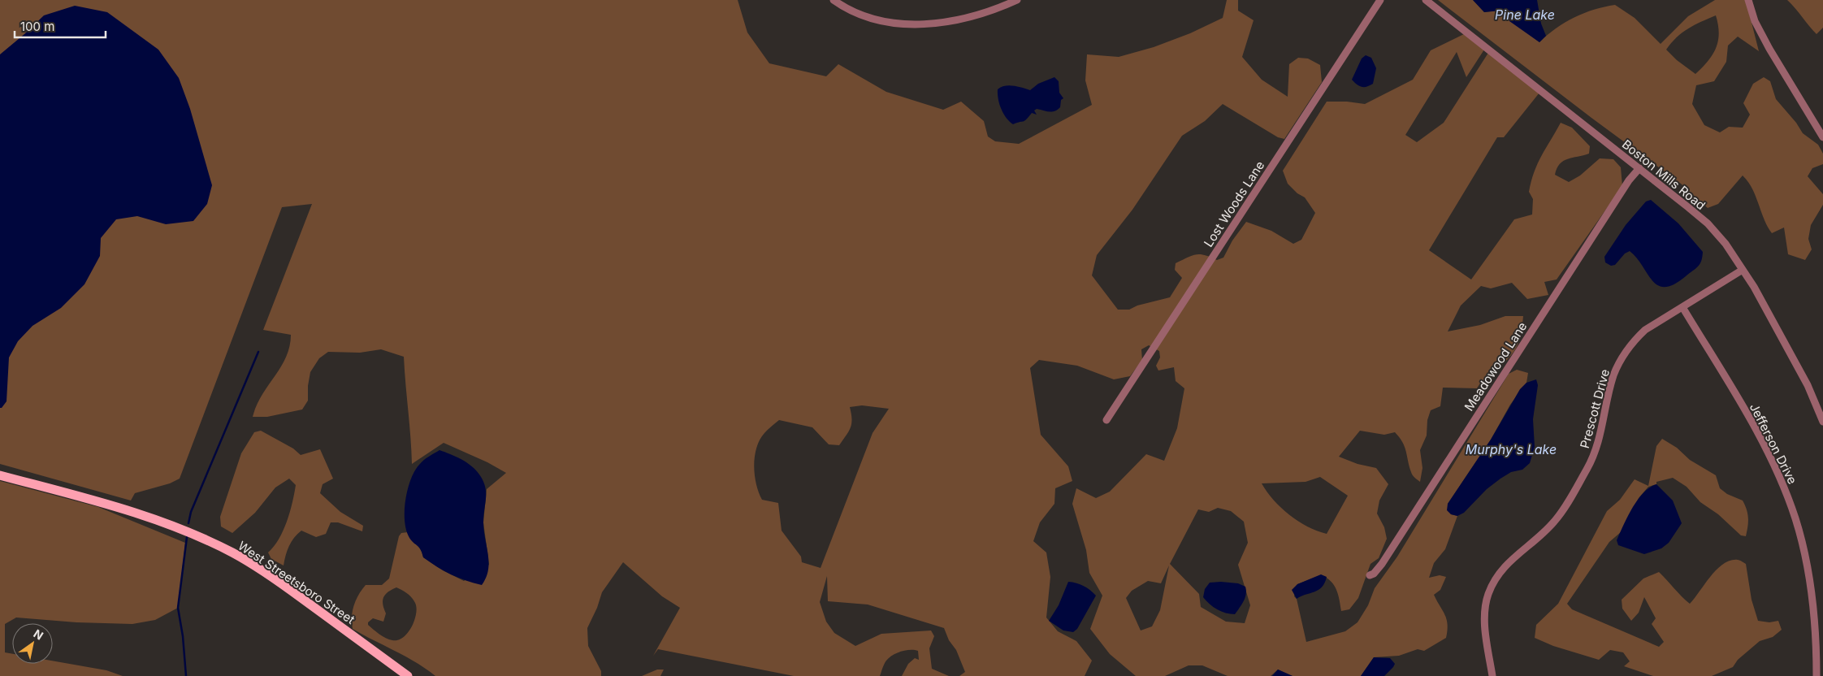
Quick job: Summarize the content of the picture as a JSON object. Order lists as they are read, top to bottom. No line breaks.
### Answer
{"streets":{"main road":["West Streetsboro Street"],"street":["Boston Mills Road","Lost Woods Lane","Meadowood Lane","Prescott Drive","Jefferson Drive"]},"crossings":[["Boston Mills Road","Meadowood Lane"],["Boston Mills Road","Prescott Drive"],["Prescott Drive","Jefferson Drive"]],"water":["Pine Lake","Murphy's Lake"],"scale_bar":"100 m","north":"top right"}
